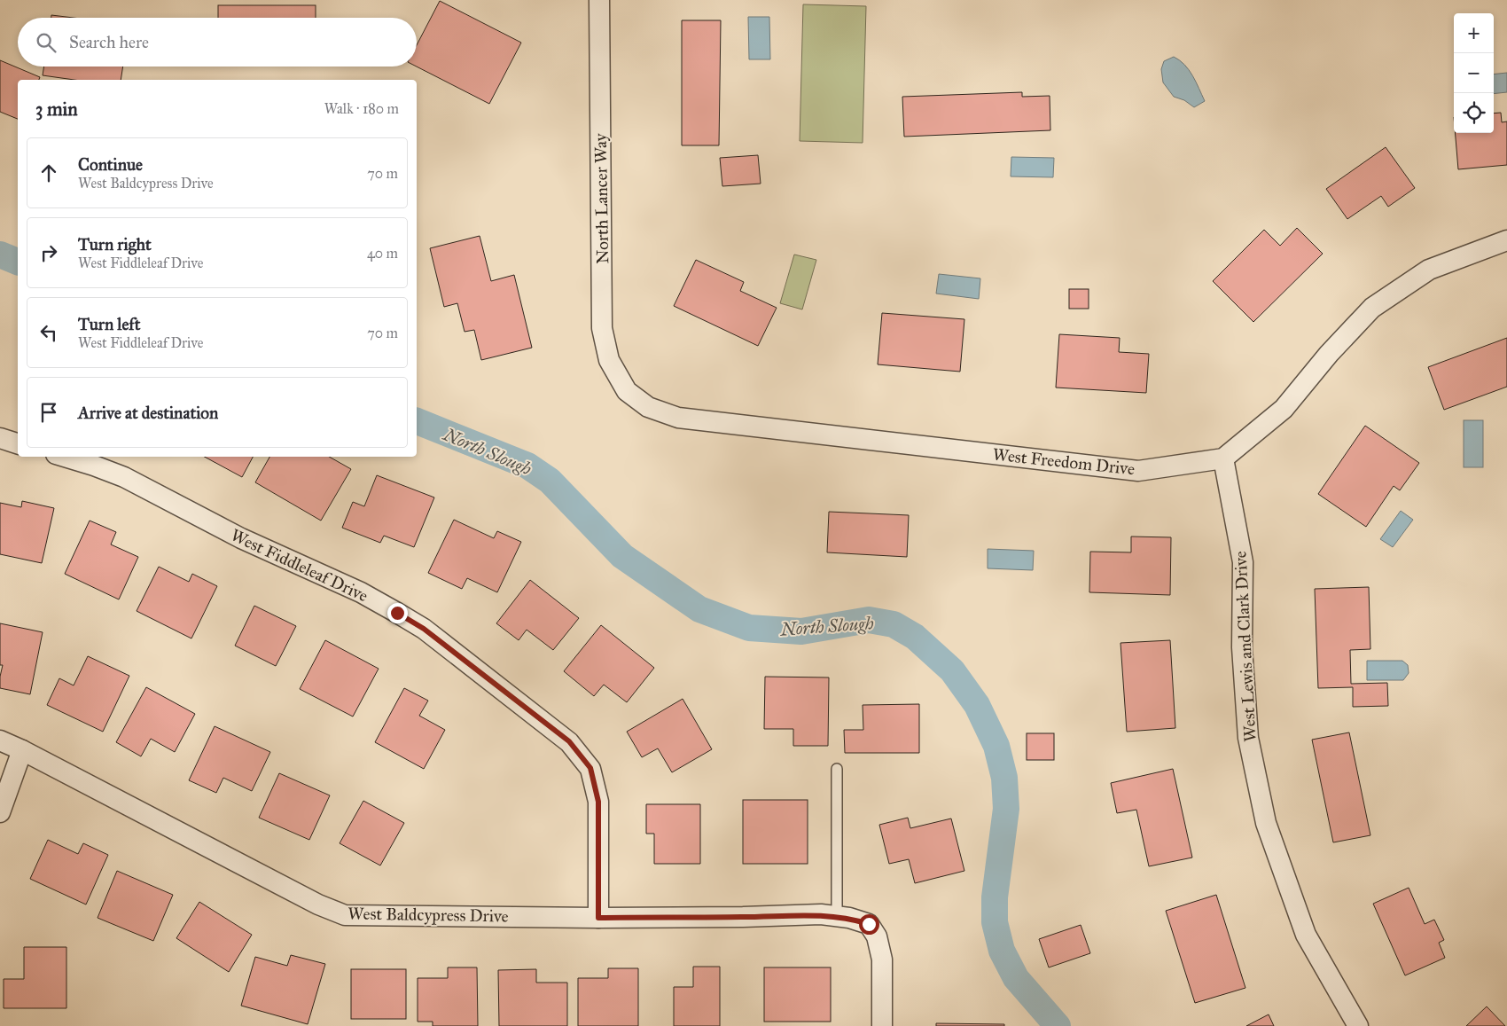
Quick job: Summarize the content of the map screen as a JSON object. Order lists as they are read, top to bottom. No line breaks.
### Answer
{"streets":{"street":["North Lancer Way","West Freedom Drive","West Fiddleleaf Drive","West Lewis and Clark Drive","West Baldcypress Drive"]},"crossings":[["North Lancer Way","West Freedom Drive"],["West Freedom Drive","West Lewis and Clark Drive"],["West Fiddleleaf Drive","West Baldcypress Drive"]],"water":["North Slough"],"page":{"map_buttons":["+","−"],"search":"Search here","heading":["3 min","Walk · 180 m"],"list":[["Continue","West Baldcypress Drive","70 m"],["Turn right","West Fiddleleaf Drive","40 m"],["Turn left","West Fiddleleaf Drive","70 m"],"Arrive at destination"]}}
